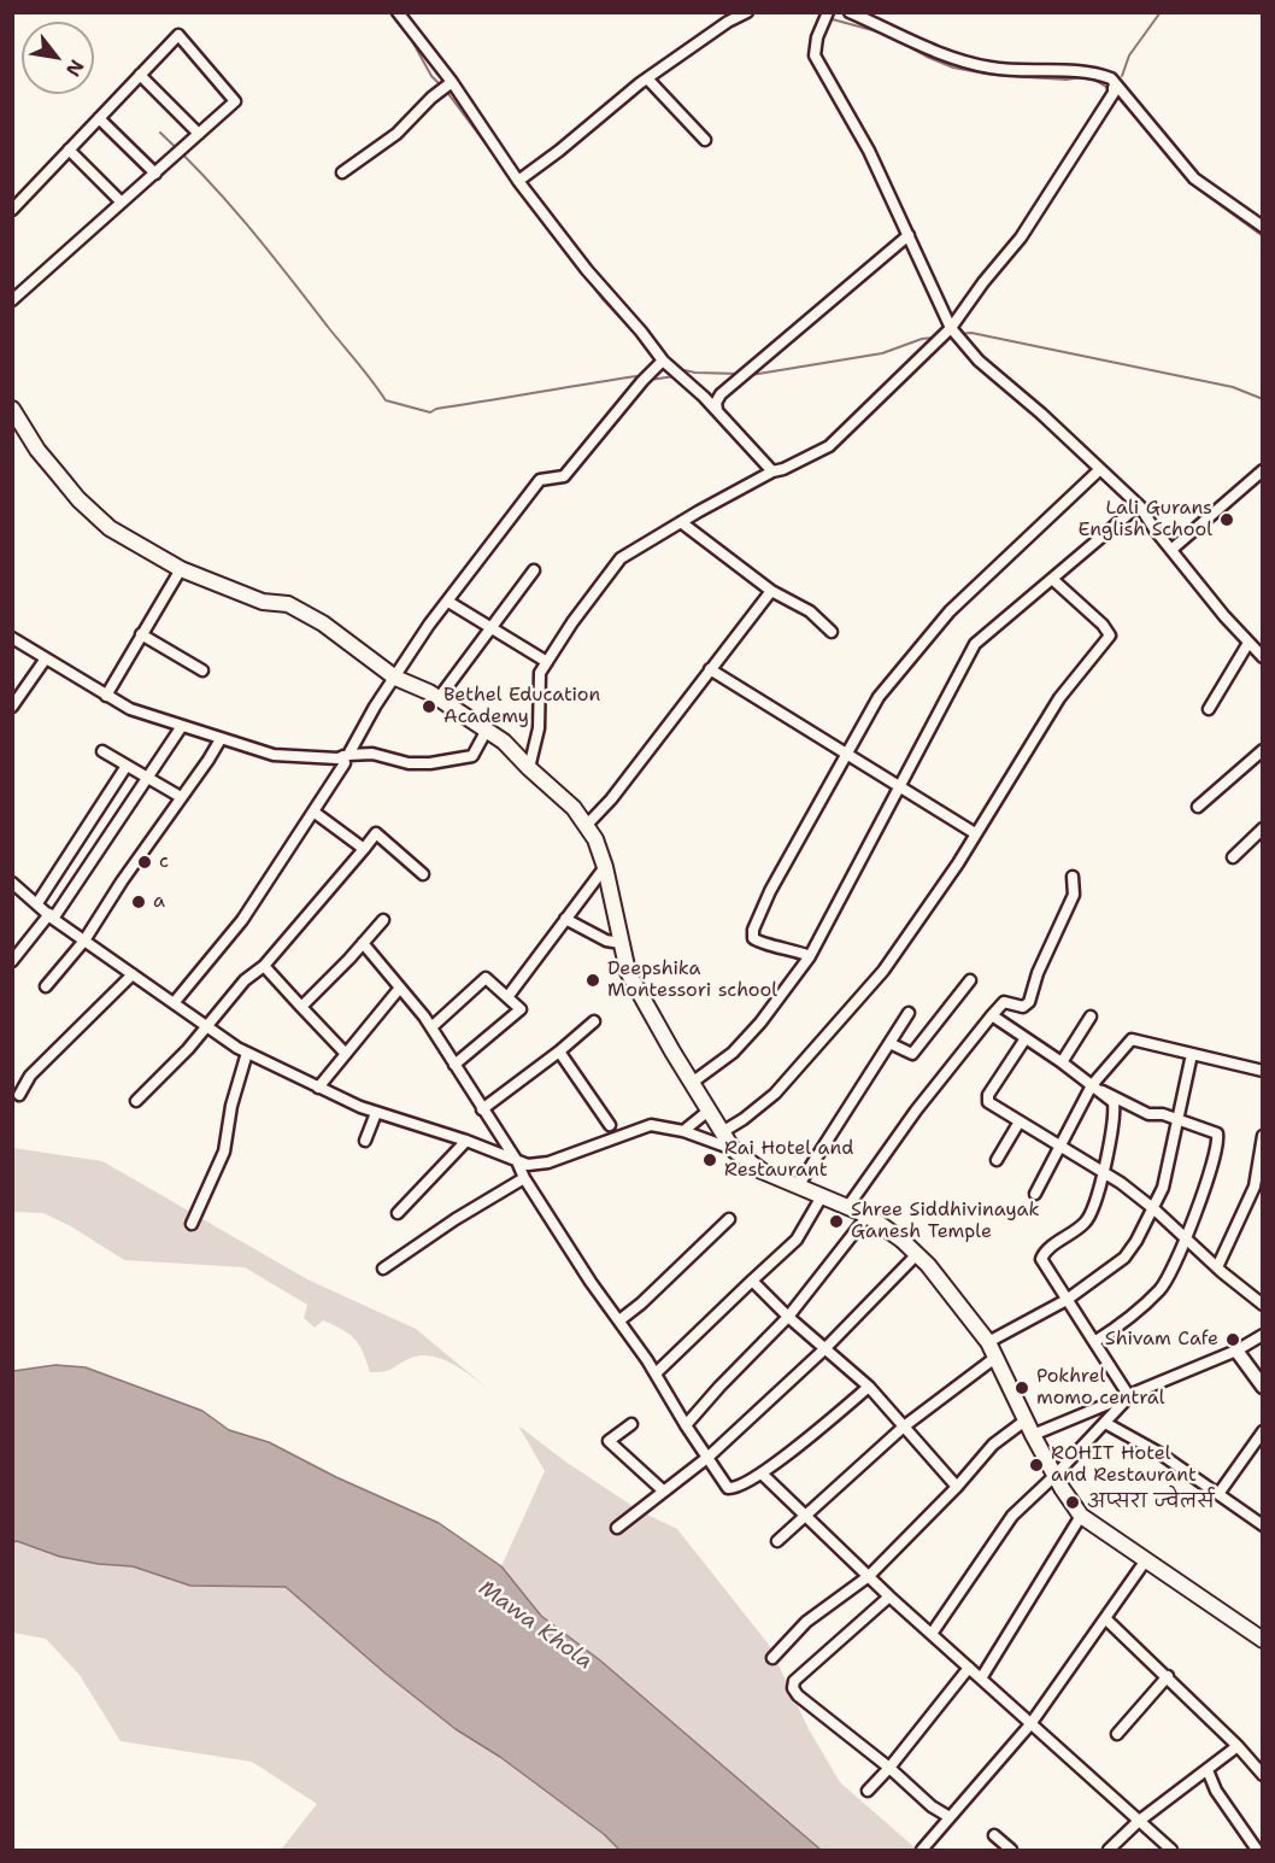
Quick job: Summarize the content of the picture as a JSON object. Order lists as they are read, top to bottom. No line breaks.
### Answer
{"water":["Mawa Khola"],"places":["Lali Gurans English School","Bethel Education Academy","c","a","Deepshika Montessori school","Rai Hotel and Restaurant","Shree Siddhivinayak Ganesh Temple","Shivam Cafe","Pokhrel momo central","ROHIT Hotel and Restaurant","अप्सरा ज्वेलर्स"],"north":"bottom right"}
